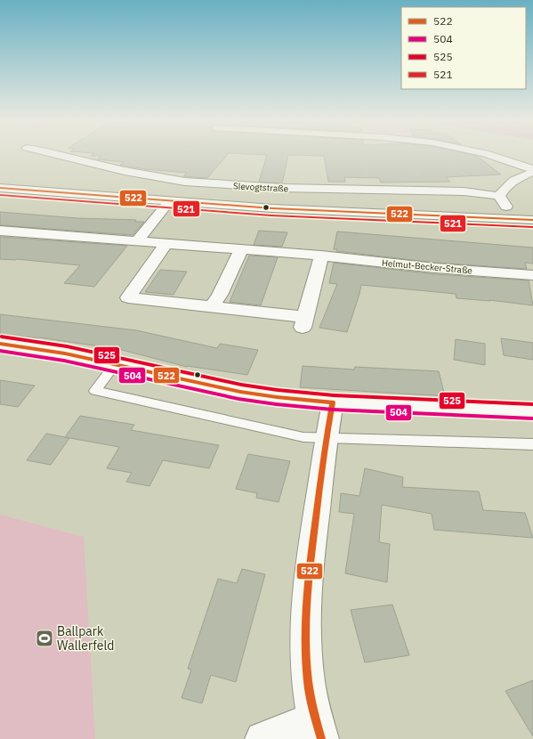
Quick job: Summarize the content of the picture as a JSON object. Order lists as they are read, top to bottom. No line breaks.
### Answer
{"streets":{"street":["Slevogtstraße","Helmut-Becker-Straße"]},"places":{"sports":["Ballpark Wallerfeld"]},"lines":["transit line 522","transit line 521","transit line 525","transit line 504"],"legend":["522","504","525","521"]}
